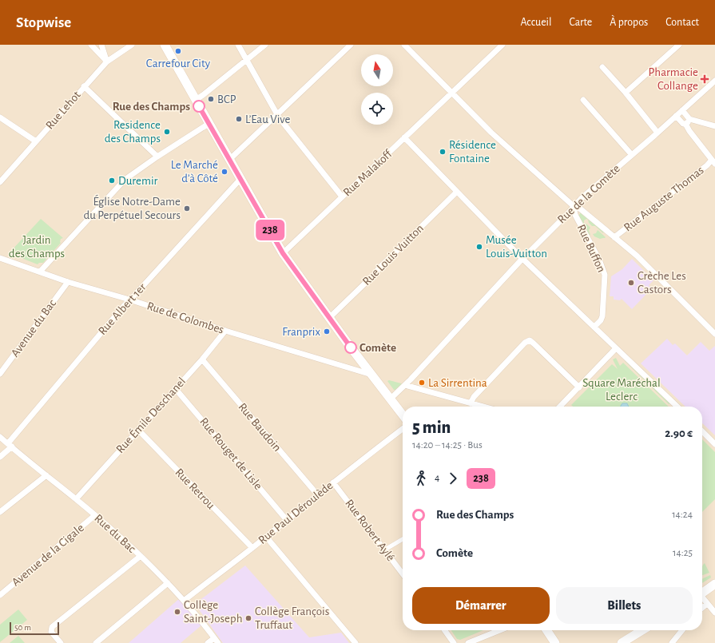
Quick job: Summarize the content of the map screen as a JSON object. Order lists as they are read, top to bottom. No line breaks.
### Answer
{"streets":{"street":["Rue Lehot","Rue Malakoff","Rue de la Comète","Rue Auguste Thomas","Rue Buffon","Rue Louis Vuitton","Rue Albert 1er","Rue de Colombes","Avenue du Bac","Rue Émile Deschanel","Rue Baudoin","Rue Rouget de Lisle","Rue Retrou","Rue Paul Déroulède","Rue Robert Aylé","Rue du Bac","Avenue de la Cigale"]},"crossings":[["Rue de la Comète","Rue Buffon"],["Rue Albert 1er","Rue de Colombes"],["Rue Albert 1er","Rue du Bac"],["Rue de Colombes","Avenue du Bac"],["Rue de Colombes","Rue Émile Deschanel"],["Rue Émile Deschanel","Rue Baudoin"],["Rue Émile Deschanel","Rue Rouget de Lisle"],["Rue Émile Deschanel","Rue Retrou"],["Rue Émile Deschanel","Rue du Bac"],["Rue Baudoin","Rue Paul Déroulède"],["Rue Rouget de Lisle","Rue Paul Déroulède"],["Rue Retrou","Rue Paul Déroulède"],["Rue Paul Déroulède","Rue Robert Aylé"],["Rue Paul Déroulède","Rue du Bac"],["Rue du Bac","Avenue de la Cigale"]],"parks":["Jardin des Champs","Square Maréchal Leclerc"],"places":{"other":["Carrefour City","BCP","Rue des Champs","L’Eau Vive","Residence des Champs","Résidence Fontaine","Le Marché d’à Côté","Duremir","Église Notre-Dame du Perpétuel Secours","Musée Louis-Vuitton","Crèche Les Castors","Franprix","Comète","La Sirrentina","Collège Saint-Joseph","Collège François Truffaut"],"health":["Pharmacie Collange"]},"lines":["bus line 238"],"scale_bar":"50 m","north":"top","page":{"header":"Stopwise","nav":["Accueil","Carte","À propos","Contact"],"on_map":"238","heading":["5 min","14:20 – 14:25 · Bus","2.90 €"],"legs":["4","238"],"list":[{"name":"Rue des Champs","value":"14:24"},{"name":"Comète","value":"14:25"}],"buttons":["Démarrer","Billets"],"scale":"50 m"}}
